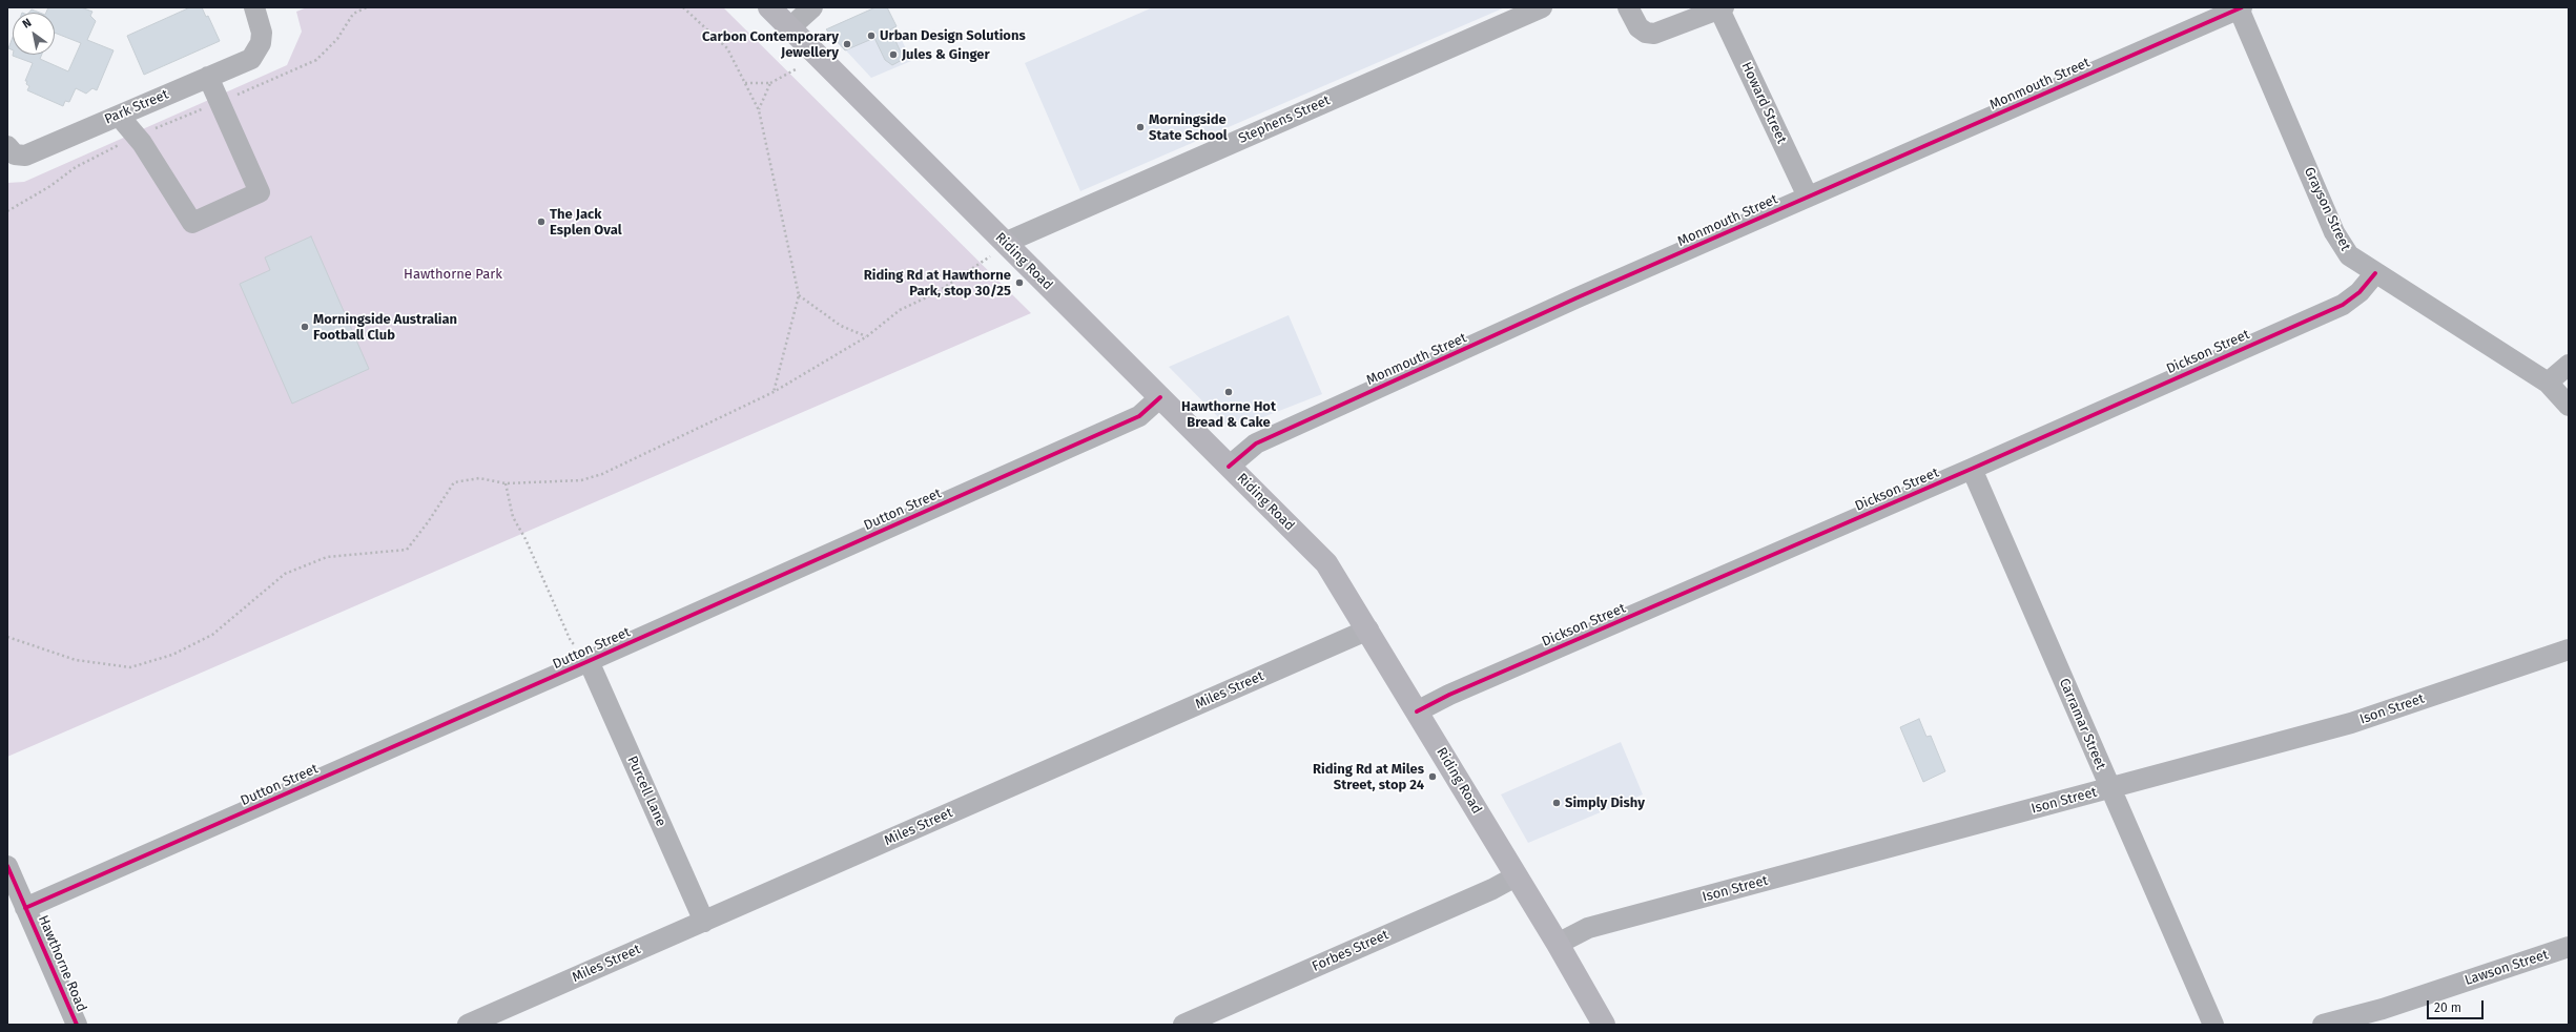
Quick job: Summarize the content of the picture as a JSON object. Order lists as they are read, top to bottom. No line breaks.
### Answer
{"streets":{"main road":["Riding Road"],"street":["Monmouth Street","Howard Street","Park Street","Stephens Street","Grayson Street","Dickson Street","Dutton Street","Miles Street","Ison Street","Carramar Street","Purcell Lane","Forbes Street","Hawthorne Road","Lawson Street"]},"crossings":[["Monmouth Street","Howard Street"],["Monmouth Street","Grayson Street"],["Monmouth Street","Riding Road"],["Stephens Street","Riding Road"],["Grayson Street","Dickson Street"],["Riding Road","Dickson Street"],["Riding Road","Dutton Street"],["Riding Road","Miles Street"],["Riding Road","Ison Street"],["Riding Road","Forbes Street"],["Dickson Street","Carramar Street"],["Dutton Street","Purcell Lane"],["Dutton Street","Hawthorne Road"],["Miles Street","Purcell Lane"],["Ison Street","Carramar Street"]],"parks":["Hawthorne Park"],"places":["Urban Design Solutions","Carbon Contemporary Jewellery","Jules & Ginger","Morningside State School","The Jack Esplen Oval","Riding Rd at Hawthorne Park, stop 30/25","Morningside Australian Football Club","Hawthorne Hot Bread & Cake","Riding Rd at Miles Street, stop 24","Simply Dishy"],"scale_bar":"20 m","north":"top left"}
